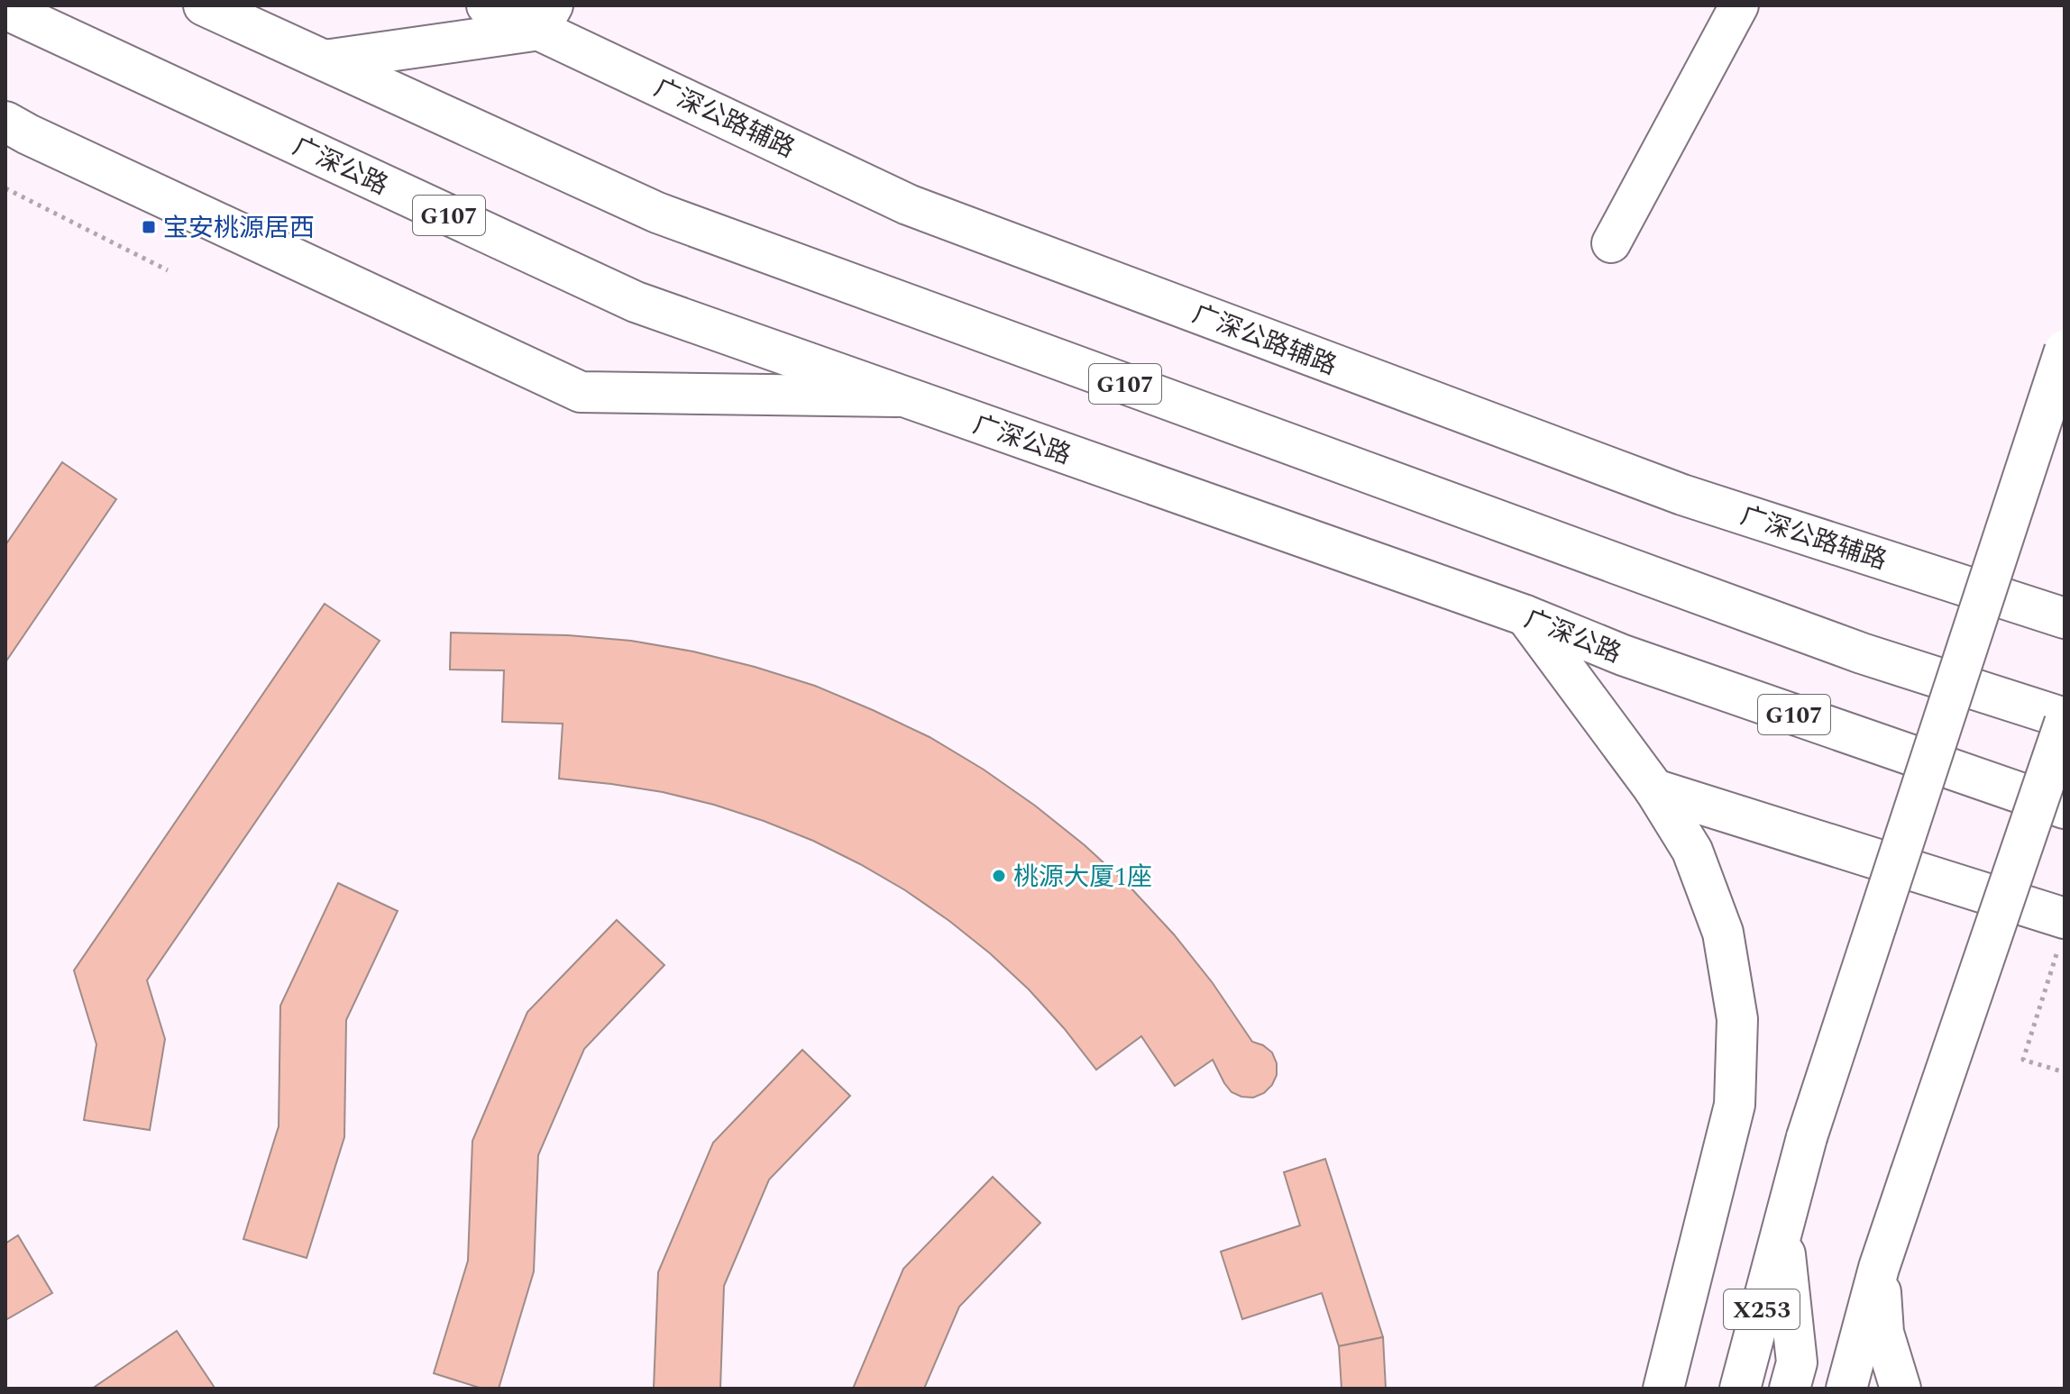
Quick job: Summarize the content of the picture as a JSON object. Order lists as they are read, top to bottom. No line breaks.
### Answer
{"streets":{"main road":["广深公路辅路","广深公路","G107","X253"]},"places":{"transit":["宝安桃源居西"],"other":["桃源大厦1座"]}}
